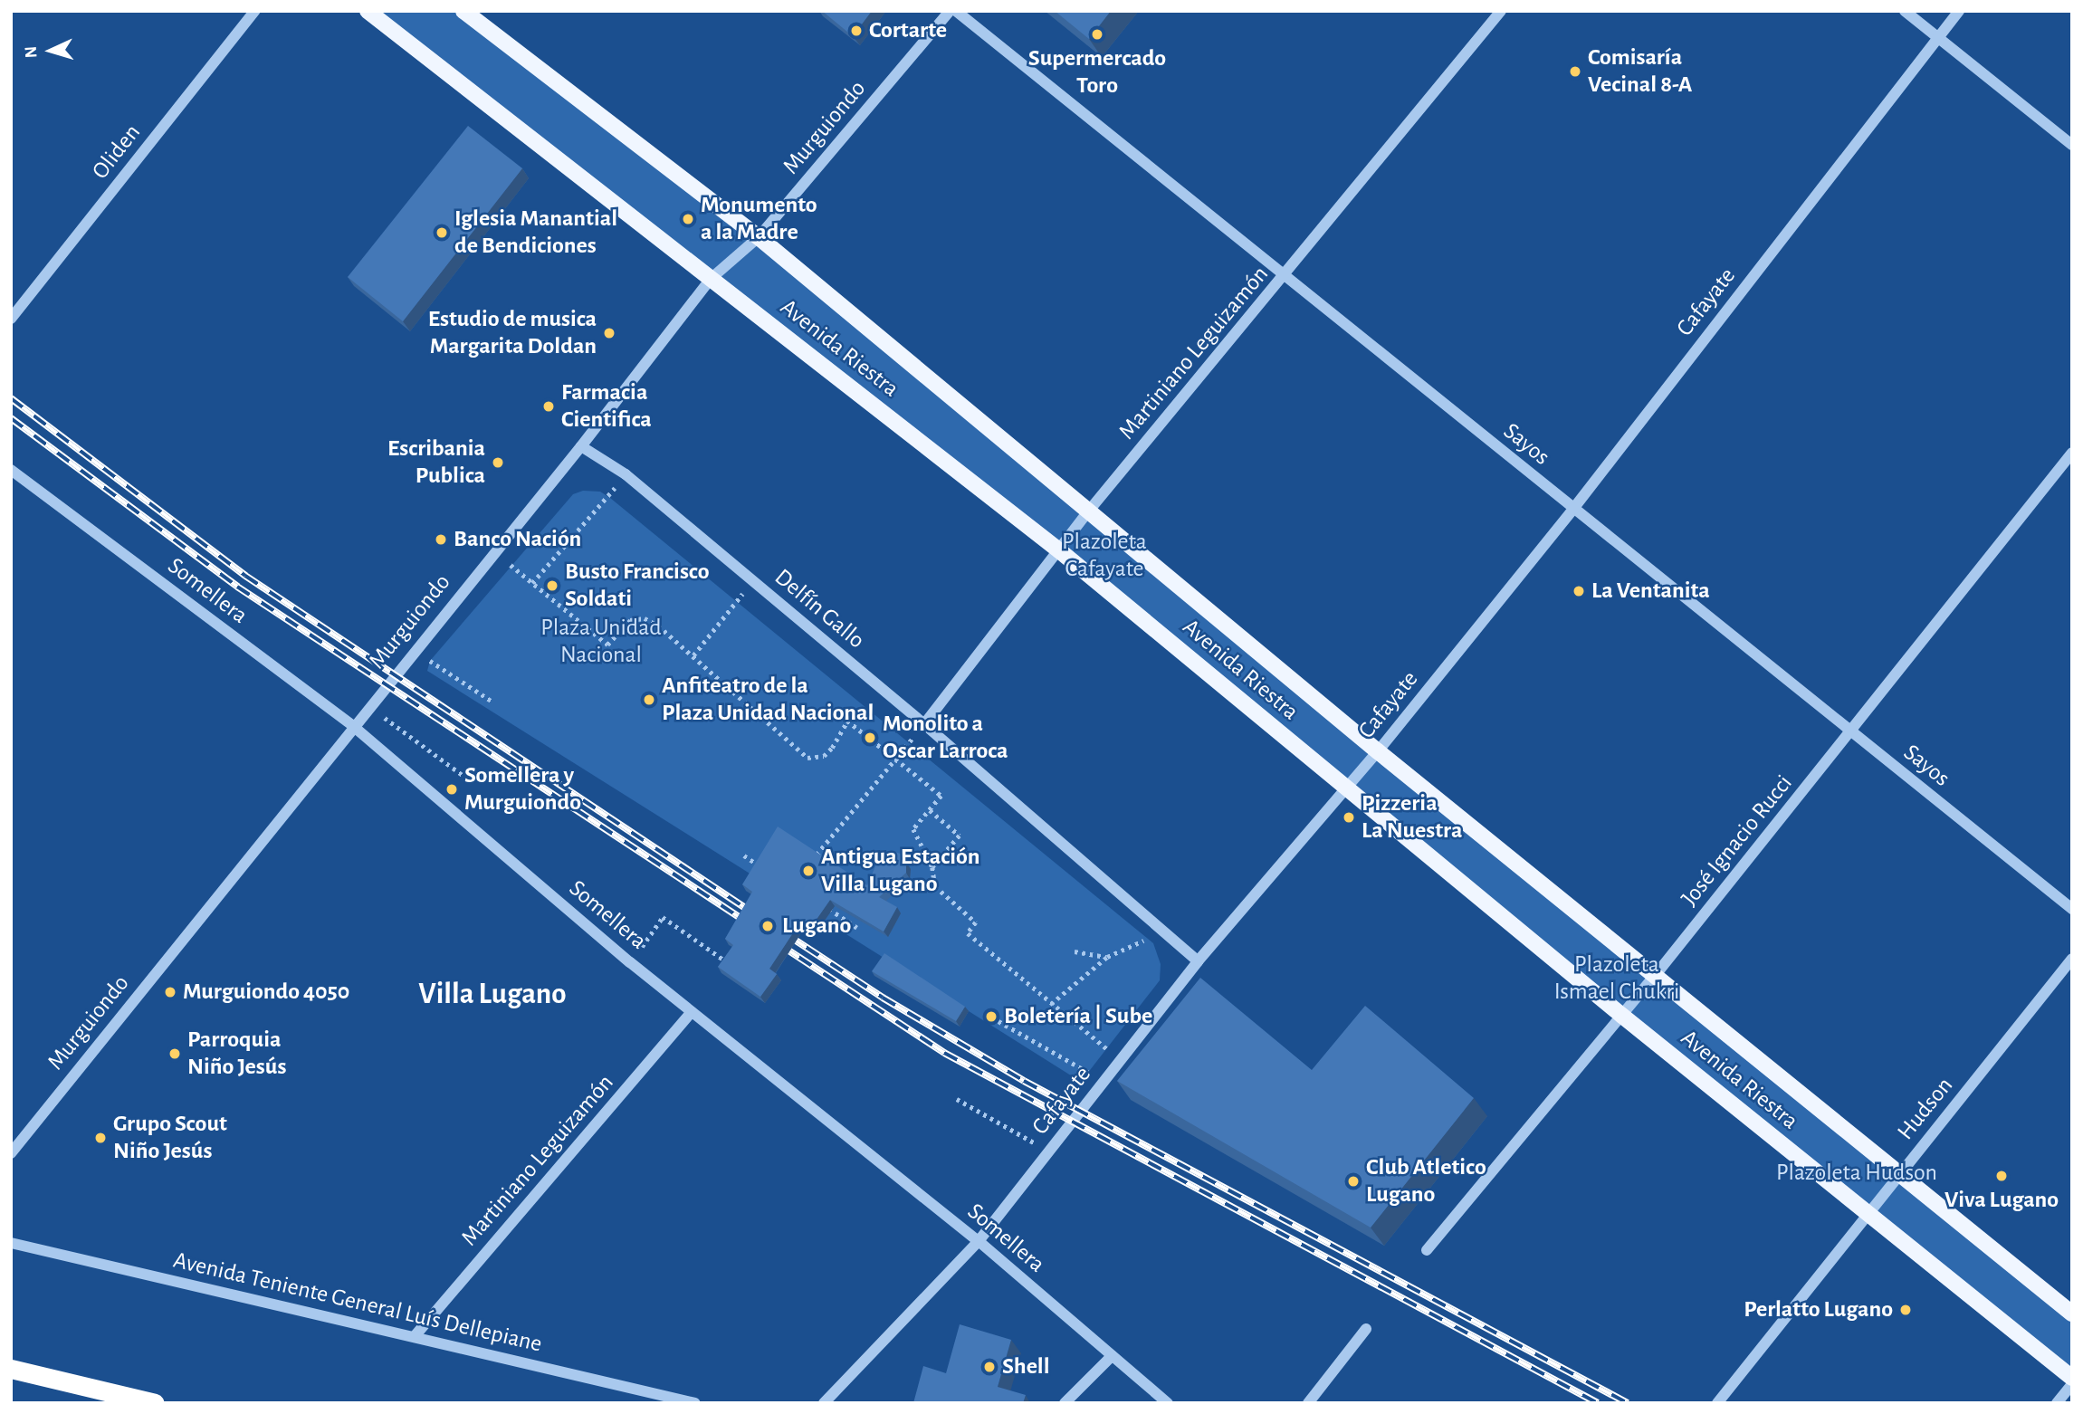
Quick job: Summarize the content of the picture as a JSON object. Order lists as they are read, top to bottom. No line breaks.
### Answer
{"streets":{"main road":["Avenida Riestra"],"street":["Murguiondo","Oliden","Cafayate","Martiniano Leguizamón","Sayos","Somellera","Delfín Gallo","José Ignacio Rucci","Hudson","Avenida Teniente General Luís Dellepiane"]},"crossings":[["Murguiondo","Avenida Riestra"],["Murguiondo","Somellera"],["Murguiondo","Delfín Gallo"],["Cafayate","Avenida Riestra"],["Cafayate","Sayos"],["Cafayate","Somellera"],["Cafayate","Delfín Gallo"],["Avenida Riestra","Martiniano Leguizamón"],["Avenida Riestra","José Ignacio Rucci"],["Avenida Riestra","Hudson"],["Martiniano Leguizamón","Sayos"],["Martiniano Leguizamón","Somellera"],["Martiniano Leguizamón","Delfín Gallo"],["Martiniano Leguizamón","Avenida Teniente General Luís Dellepiane"],["Sayos","José Ignacio Rucci"]],"districts":["Villa Lugano"],"parks":["Plazoleta Cafayate","Plaza Unidad Nacional","Plazoleta Ismael Chukri","Plazoleta Hudson"],"places":["Cortarte","Supermercado Toro","Comisaría Vecinal 8-A","Monumento a la Madre","Iglesia Manantial de Bendiciones","Estudio de musica Margarita Doldan","Farmacia Cientifica","Escribania Publica","Banco Nación","Busto Francisco Soldati","La Ventanita","Anfiteatro de la Plaza Unidad Nacional","Monolito a Oscar Larroca","Somellera y Murguiondo","Pizzeria La Nuestra","Antigua Estación Villa Lugano","Lugano","Murguiondo 4050","Boletería | Sube","Parroquia Niño Jesús","Grupo Scout Niño Jesús","Viva Lugano","Club Atletico Lugano","Perlatto Lugano","Shell"],"north":"left"}
